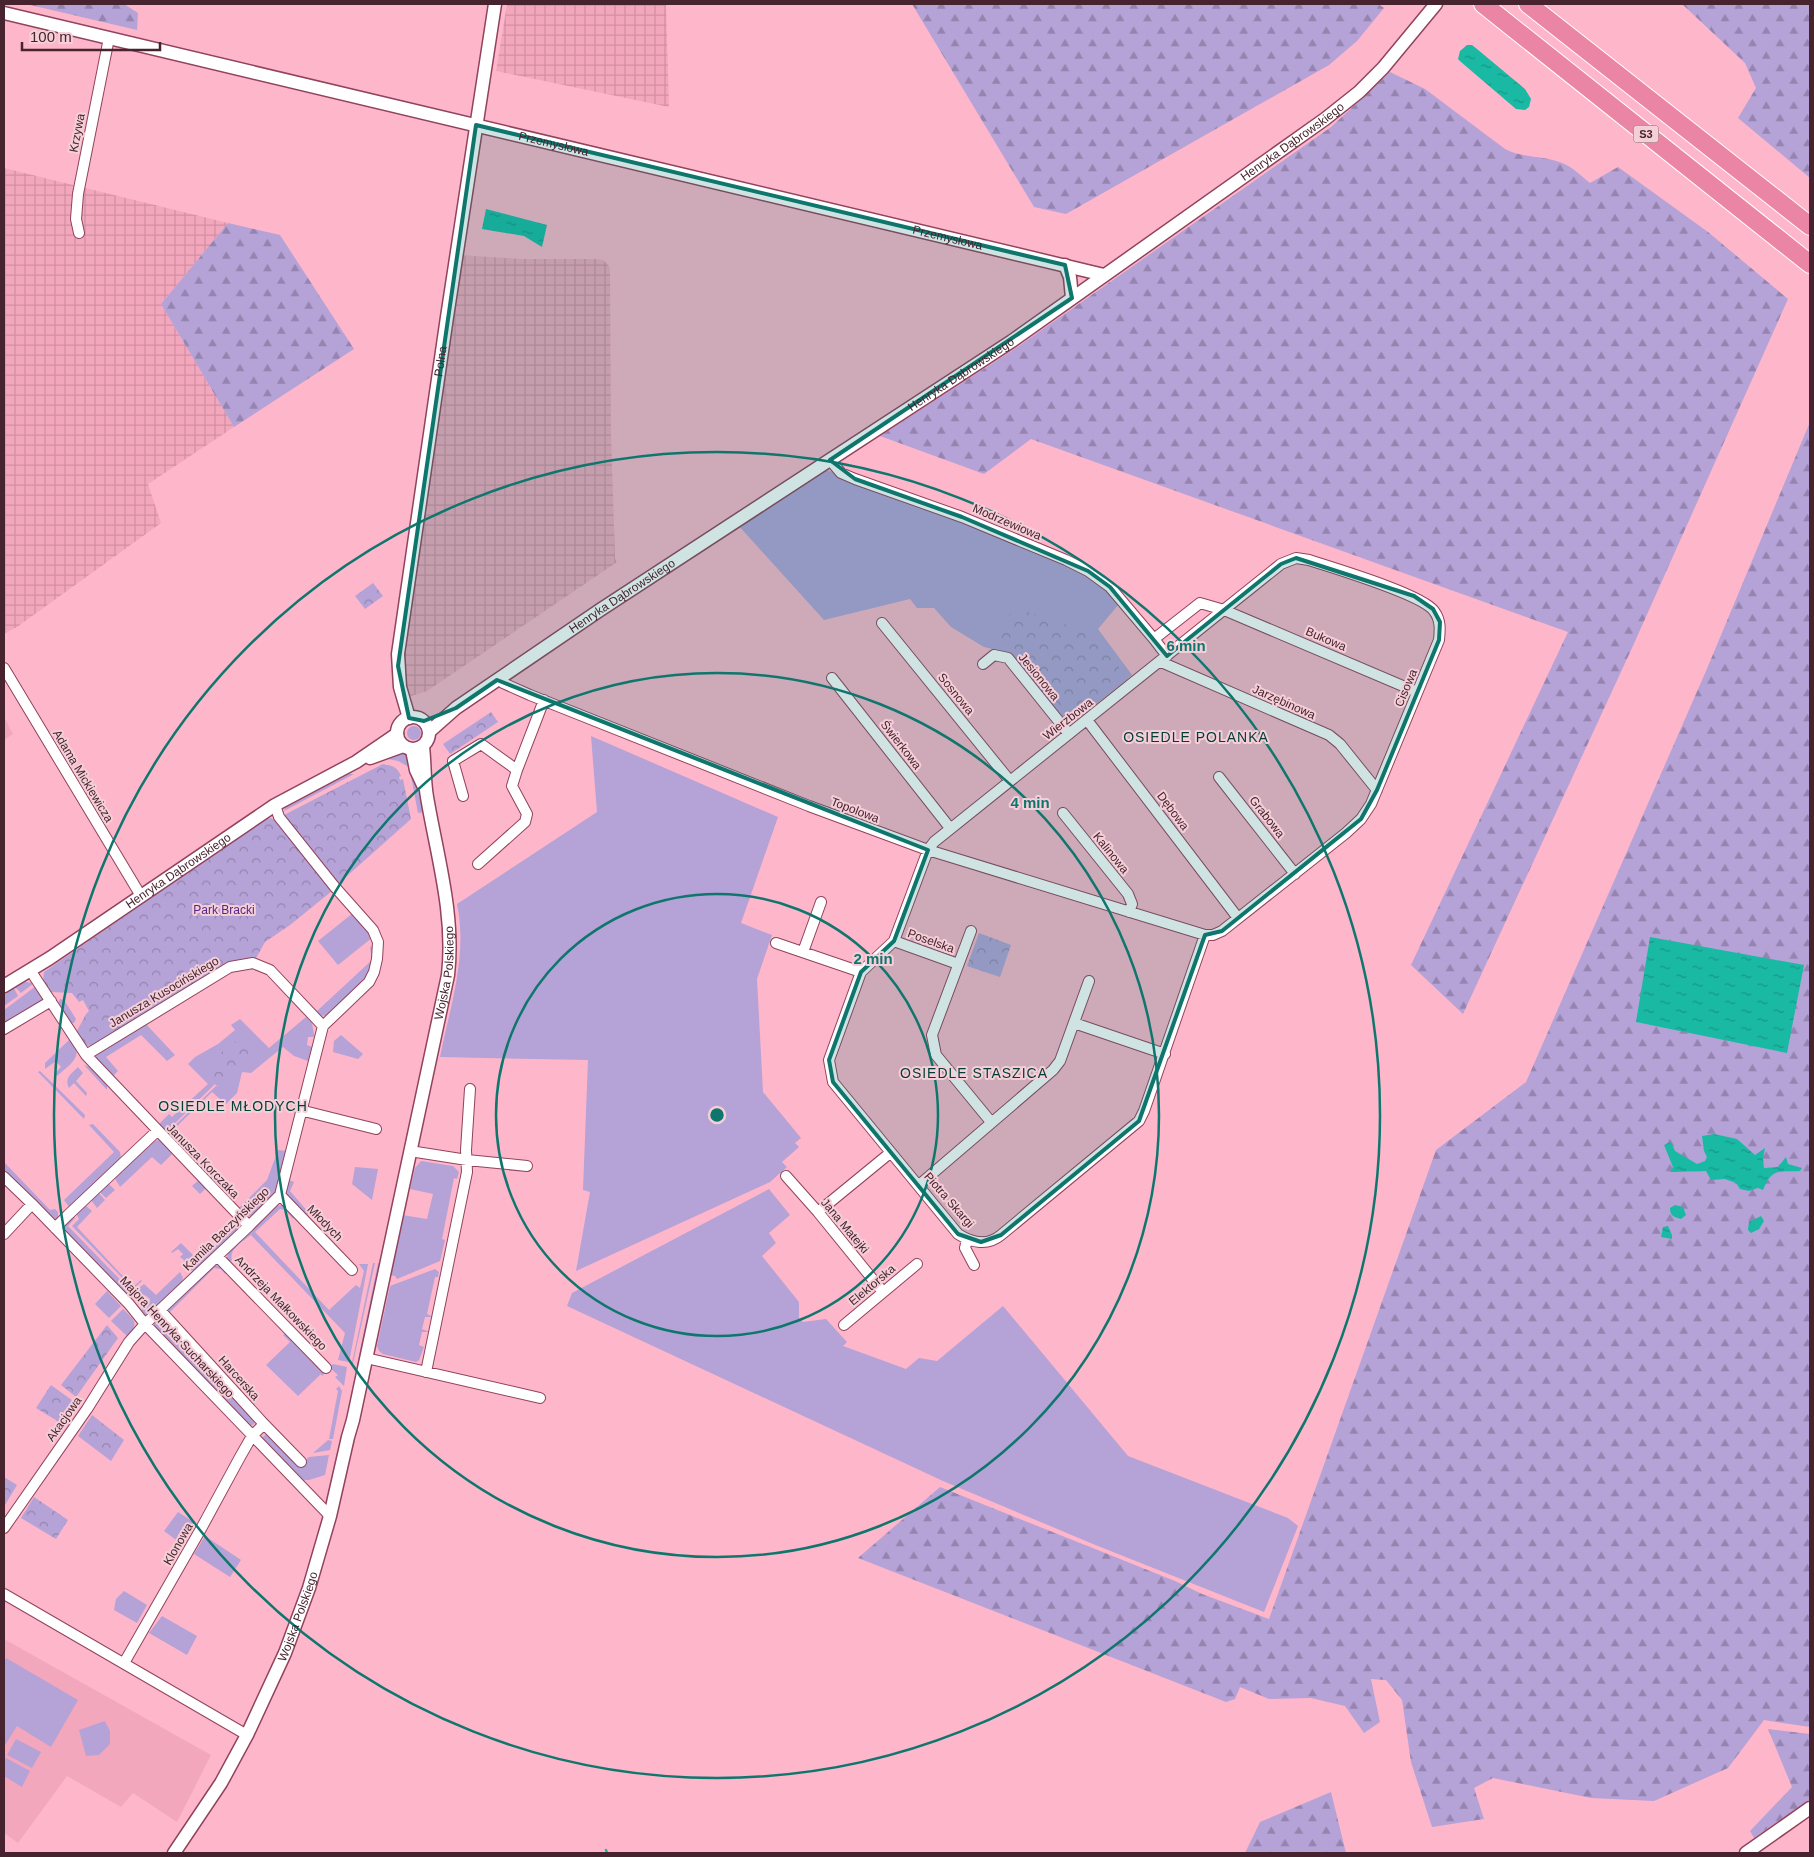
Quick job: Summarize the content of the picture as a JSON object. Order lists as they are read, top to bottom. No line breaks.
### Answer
{"streets":{"highway":["S3"],"street":["Krzywa","Henryka Dąbrowskiego","Przemysłowa","Polna","Modrzewiowa","Bukowa","Jesionowa","Cisowa","Sosnowa","Jarzębinowa","Wierzbowa","Świerkowa","Adama Mickiewicza","Topolowa","Dębowa","Grabowa","Kalinowa","Poselska","Wojska Polskiego","Janusza Kusocińskiego","Janusza Korczaka","Piotra Skargi","Młodych","Jana Matejki","Kamila Baczyńskiego","Elektorska","Andrzeja Małkowskiego","Majora Henryka Sucharskiego","Harcerska","Akacjowa","Klonowa"]},"crossings":[["Krzywa","Przemysłowa"],["Henryka Dąbrowskiego","Przemysłowa"],["Henryka Dąbrowskiego","Polna"],["Henryka Dąbrowskiego","Modrzewiowa"],["Henryka Dąbrowskiego","Adama Mickiewicza"],["Henryka Dąbrowskiego","Topolowa"],["Henryka Dąbrowskiego","Wojska Polskiego"],["Henryka Dąbrowskiego","Janusza Korczaka"],["Przemysłowa","Polna"],["Polna","Wojska Polskiego"],["Modrzewiowa","Bukowa"],["Modrzewiowa","Jarzębinowa"],["Modrzewiowa","Wierzbowa"],["Bukowa","Cisowa"],["Bukowa","Wierzbowa"],["Jesionowa","Wierzbowa"],["Cisowa","Jarzębinowa"],["Cisowa","Wierzbowa"],["Cisowa","Topolowa"],["Cisowa","Dębowa"],["Cisowa","Grabowa"],["Cisowa","Piotra Skargi"],["Sosnowa","Wierzbowa"],["Jarzębinowa","Wierzbowa"],["Wierzbowa","Świerkowa"],["Wierzbowa","Topolowa"],["Wierzbowa","Dębowa"],["Wierzbowa","Piotra Skargi"],["Topolowa","Kalinowa"],["Topolowa","Piotra Skargi"],["Poselska","Piotra Skargi"],["Wojska Polskiego","Majora Henryka Sucharskiego"],["Janusza Kusocińskiego","Janusza Korczaka"],["Janusza Kusocińskiego","Kamila Baczyńskiego"],["Janusza Korczaka","Kamila Baczyńskiego"],["Młodych","Kamila Baczyńskiego"],["Jana Matejki","Elektorska"],["Kamila Baczyńskiego","Andrzeja Małkowskiego"],["Kamila Baczyńskiego","Majora Henryka Sucharskiego"],["Kamila Baczyńskiego","Harcerska"],["Kamila Baczyńskiego","Akacjowa"],["Majora Henryka Sucharskiego","Akacjowa"],["Majora Henryka Sucharskiego","Klonowa"],["Harcerska","Klonowa"]],"districts":["OSIEDLE POLANKA","OSIEDLE STASZICA","OSIEDLE MŁODYCH"],"parks":["Park Bracki"],"scale_bar":"100 m","rings":["6 min","4 min","2 min"]}
